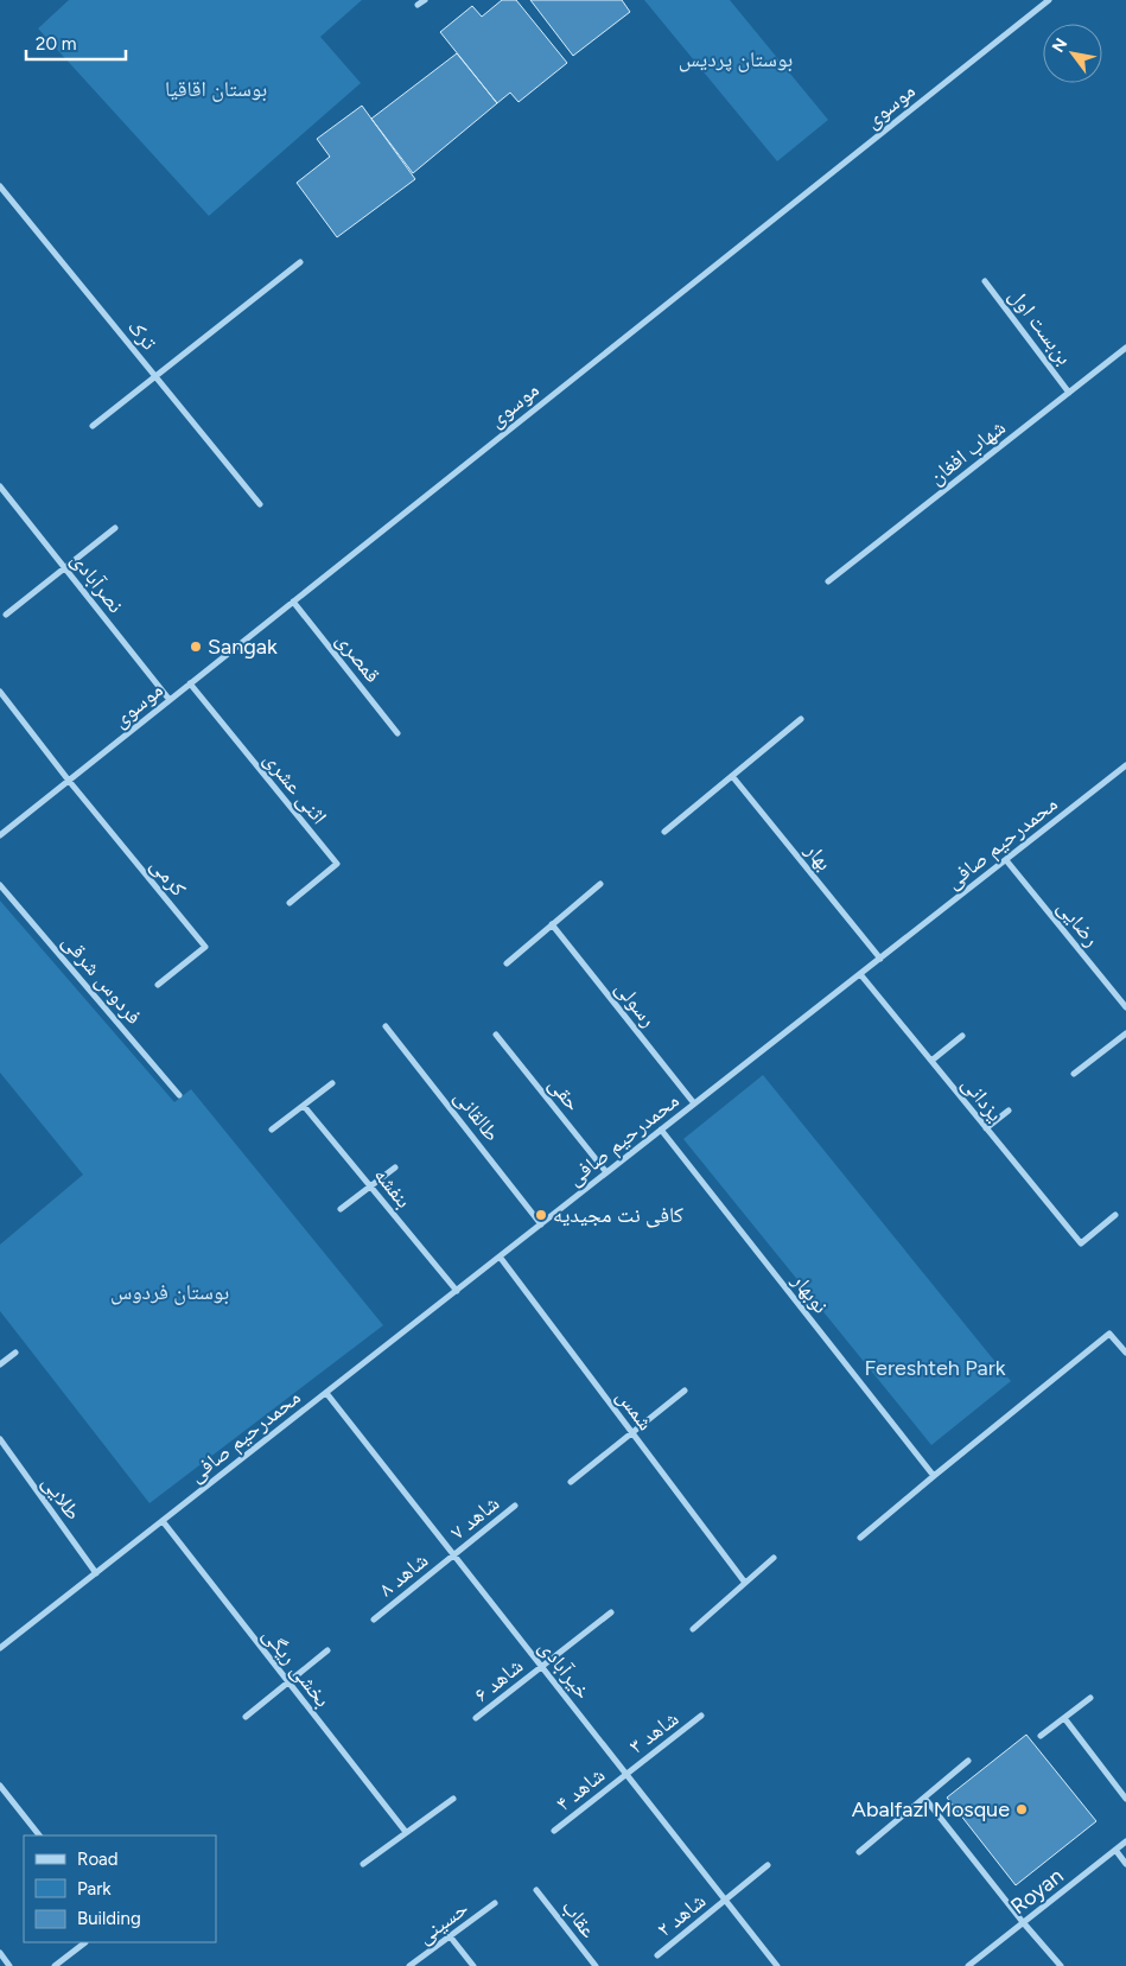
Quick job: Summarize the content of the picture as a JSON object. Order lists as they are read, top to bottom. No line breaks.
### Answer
{"streets":{"street":["موسوی","بن‌بست اول","ترک","شهاب افغان","نصرآبادی","قمصری","اثنی عشری","محمدرحیم صافی","بهار","کرمی","رضایی","فردوس شرقی","رسولی","حقی","یزدانی","طالقانی","بنفشه","نوبهار","شمس","طلایی","شاهد ۷","شاهد ۸","بخشی ریگی","خیرآبادی","شاهد ۶","شاهد ۳","شاهد ۴","Royan","شاهد ۲","عقاب","حسینی"]},"crossings":[["موسوی","نصرآبادی"],["موسوی","قمصری"],["موسوی","اثنی عشری"],["موسوی","کرمی"],["بن‌بست اول","شهاب افغان"],["محمدرحیم صافی","بهار"],["محمدرحیم صافی","رضایی"],["محمدرحیم صافی","رسولی"],["محمدرحیم صافی","حقی"],["محمدرحیم صافی","یزدانی"],["محمدرحیم صافی","طالقانی"],["محمدرحیم صافی","بنفشه"],["محمدرحیم صافی","نوبهار"],["محمدرحیم صافی","شمس"],["محمدرحیم صافی","طلایی"],["محمدرحیم صافی","بخشی ریگی"],["محمدرحیم صافی","خیرآبادی"],["شاهد ۷","شاهد ۸"],["شاهد ۷","خیرآبادی"],["شاهد ۸","خیرآبادی"],["خیرآبادی","شاهد ۶"],["خیرآبادی","شاهد ۳"],["خیرآبادی","شاهد ۴"],["خیرآبادی","شاهد ۲"],["شاهد ۳","شاهد ۴"]],"parks":["بوستان پردیس","بوستان اقاقیا","بوستان فردوس","Fereshteh Park"],"places":["Sangak","کافی نت مجیدیه","Abalfazl Mosque"],"legend":["Road","Park","Building"],"scale_bar":"20 m","north":"top left"}
